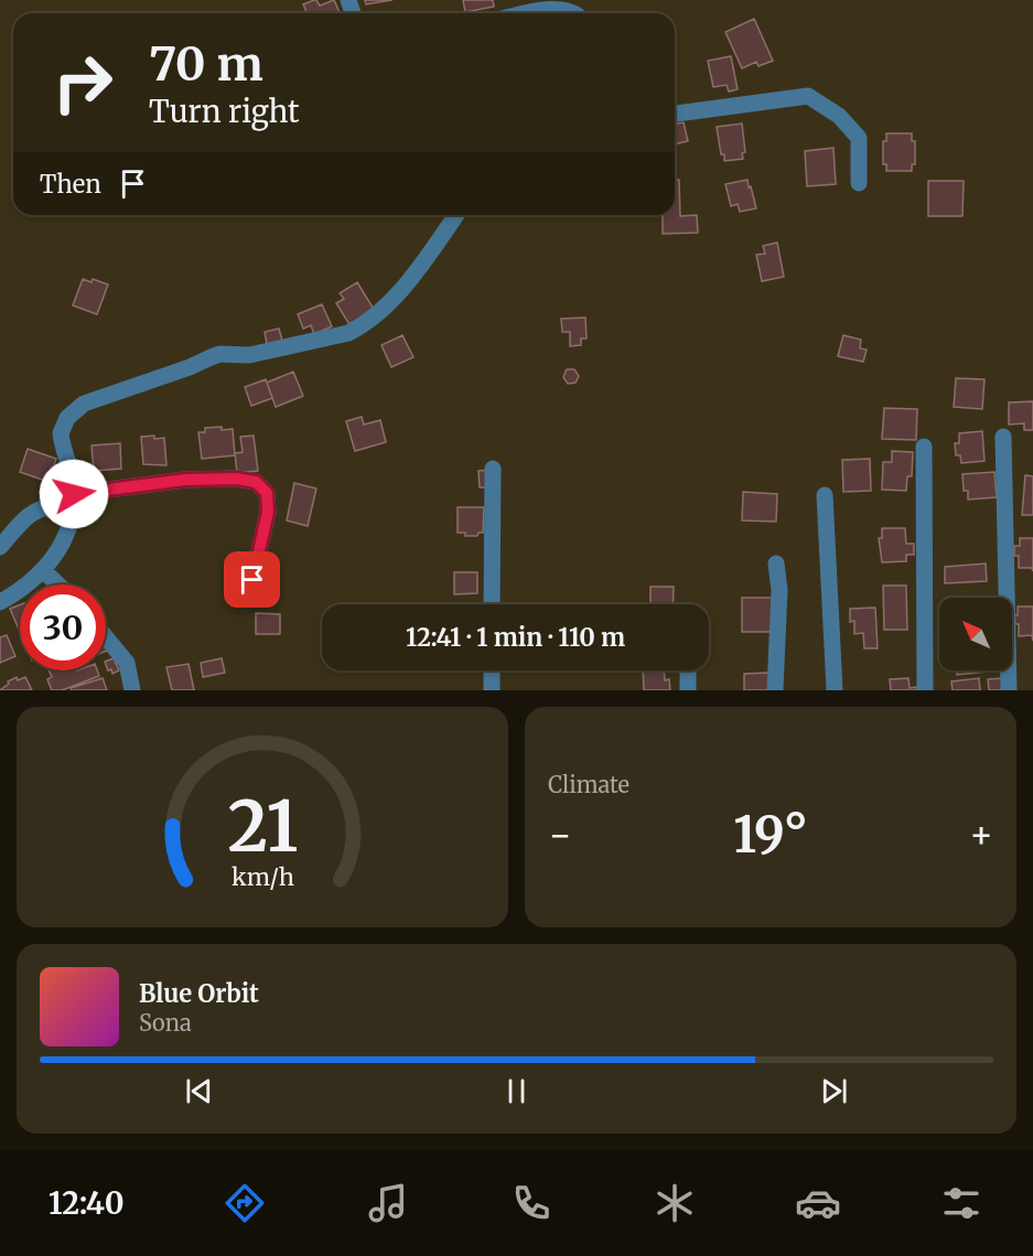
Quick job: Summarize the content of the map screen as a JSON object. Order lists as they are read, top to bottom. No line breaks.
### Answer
{"north":"top left","page":{"turn":["70 m","Turn right"],"then":"Then","limit":"30","trip":"12:41 · 1 min · 110 m","tile":"Climate","heat":["−","19°","+"],"song":["Blue Orbit","Sona"],"tabs":"12:40","gauge":["21","km/h"]}}
